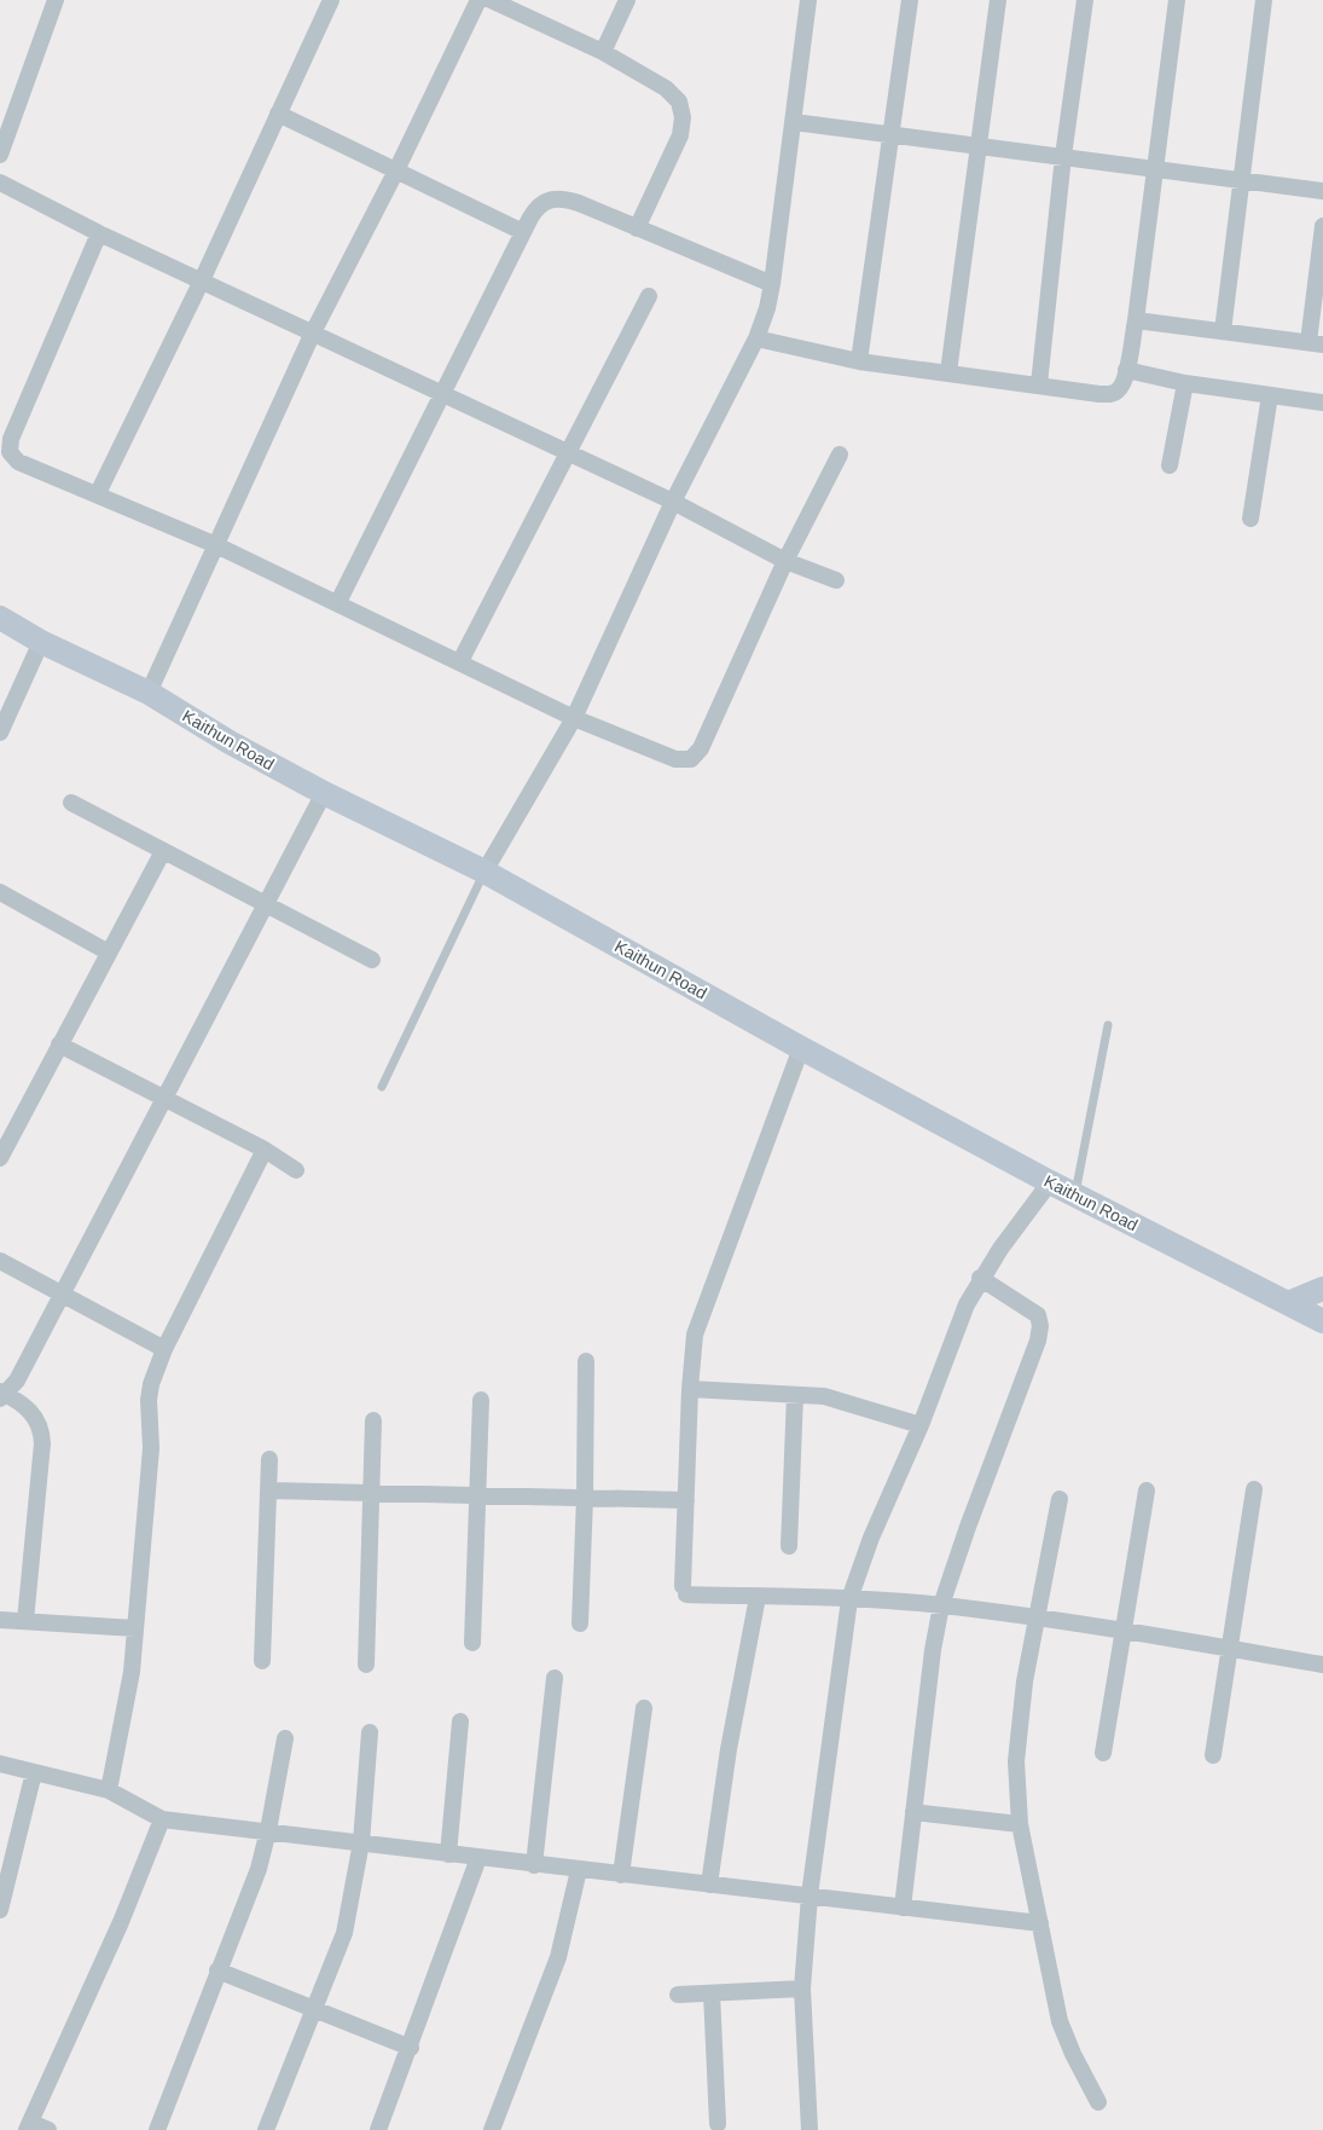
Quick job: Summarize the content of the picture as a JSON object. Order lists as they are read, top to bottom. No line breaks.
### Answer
{"streets":{"street":["Kaithun Road"]}}
